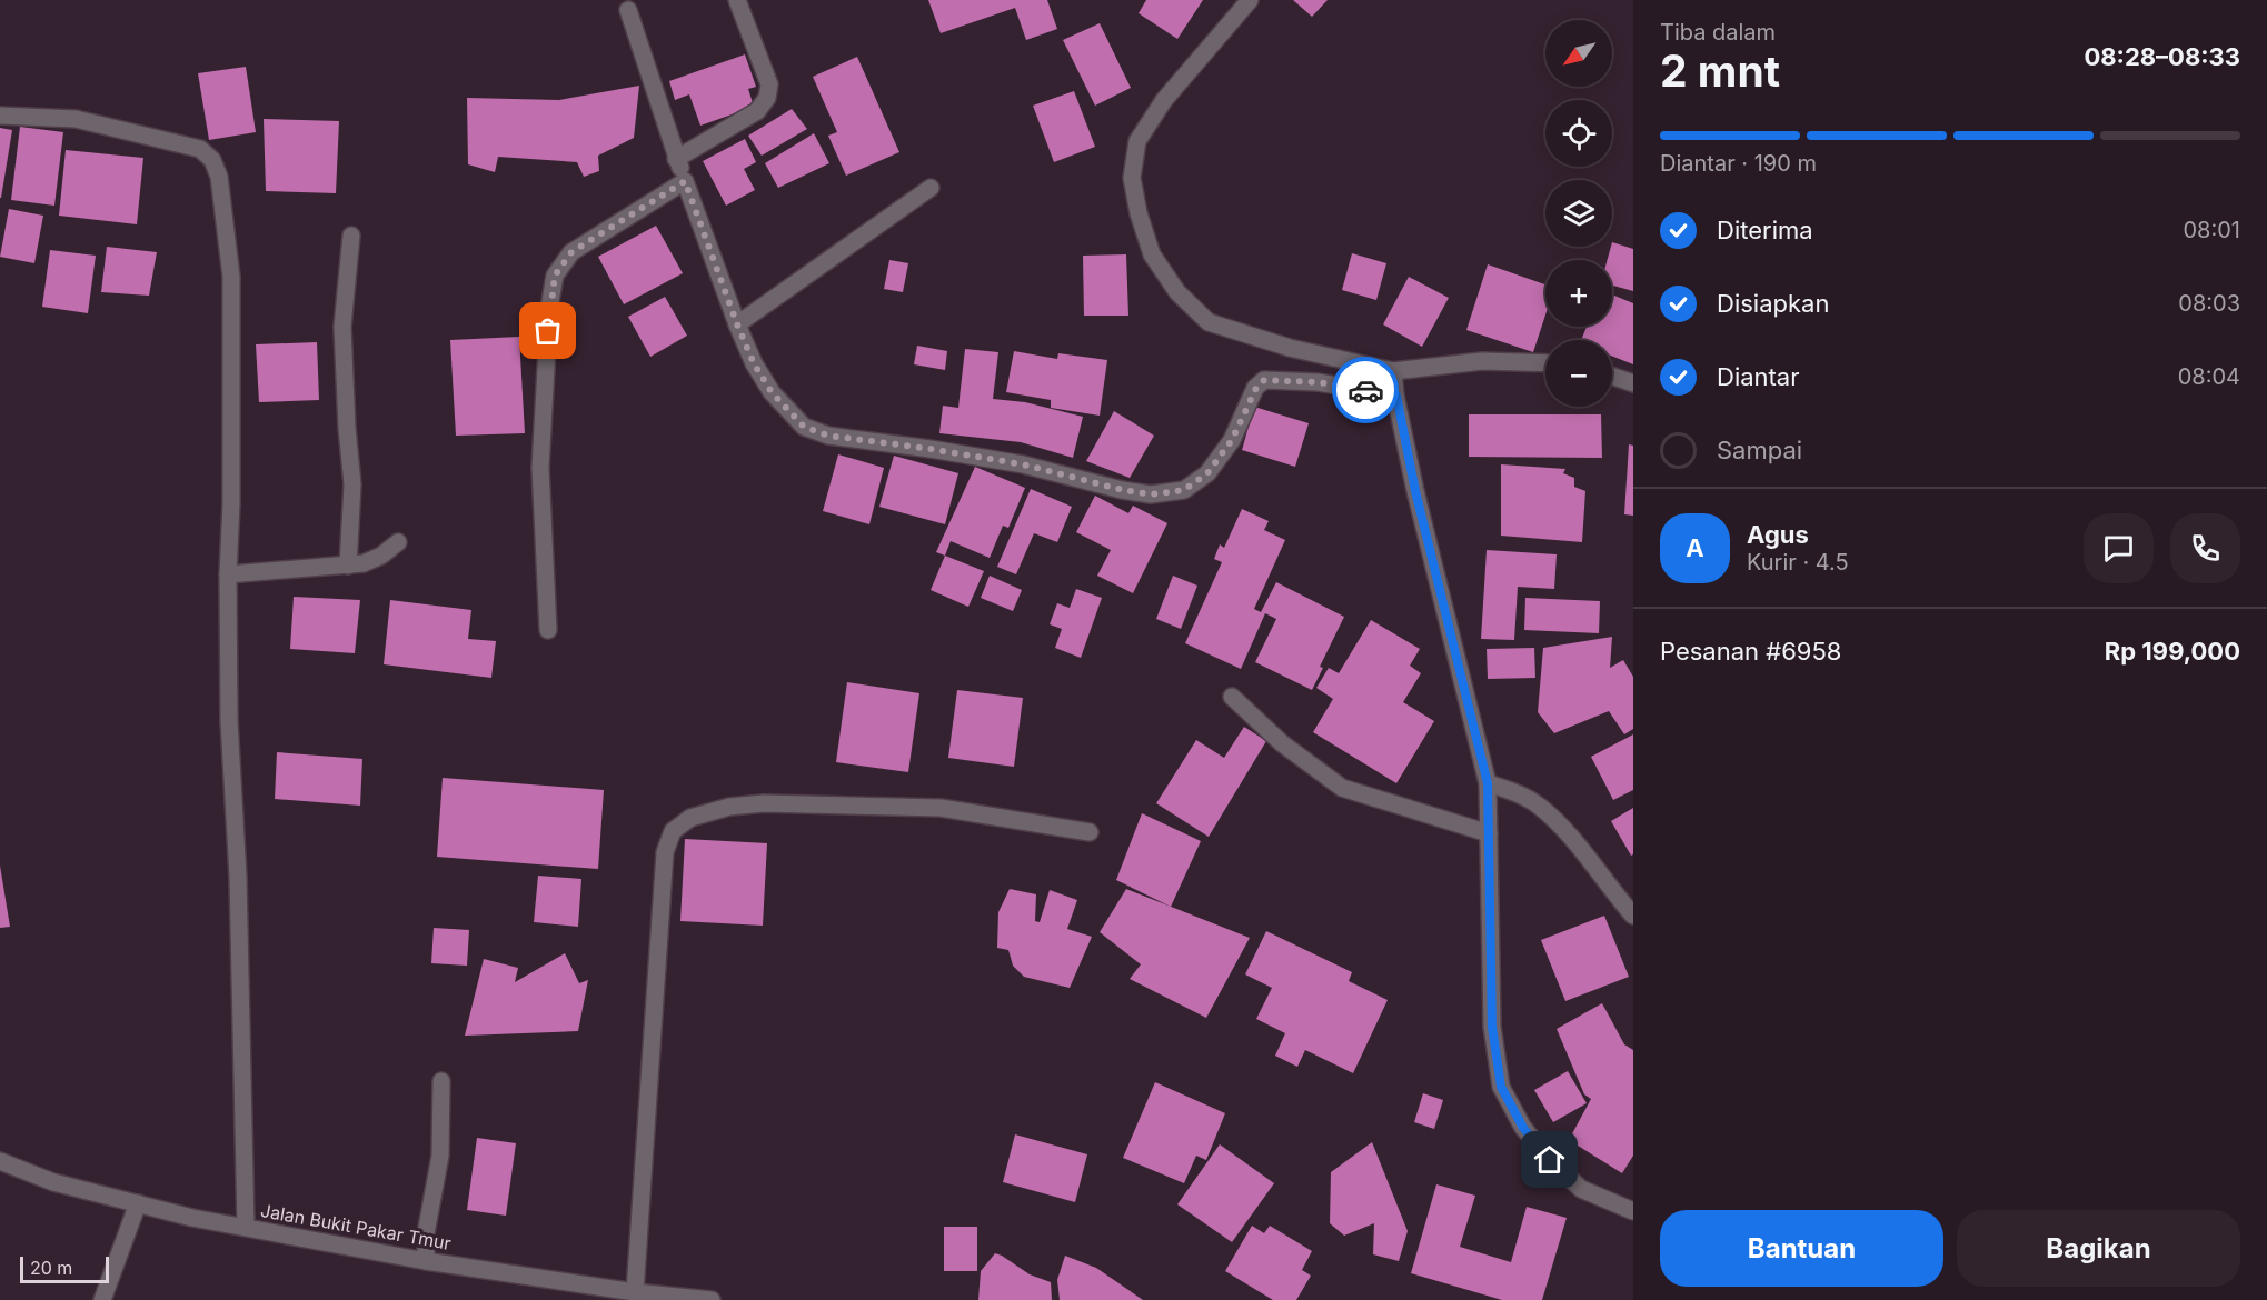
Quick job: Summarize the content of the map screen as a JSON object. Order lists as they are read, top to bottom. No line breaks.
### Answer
{"streets":{"street":["Jalan Bukit Pakar Tmur"]},"scale_bar":"20 m","north":"bottom left","page":{"heading":["2 mnt","Tiba dalam","08:28–08:33"],"panel":["Agus","Kurir · 4.5","Pesanan #6958","Rp 199,000"],"map_buttons":["+","−"],"bar":"Diantar · 190 m","list":[["Diterima","08:01"],["Disiapkan","08:03"],["Diantar","08:04"],"Sampai"],"round":"A","buttons":["Bantuan","Bagikan"],"scale":"20 m"}}
